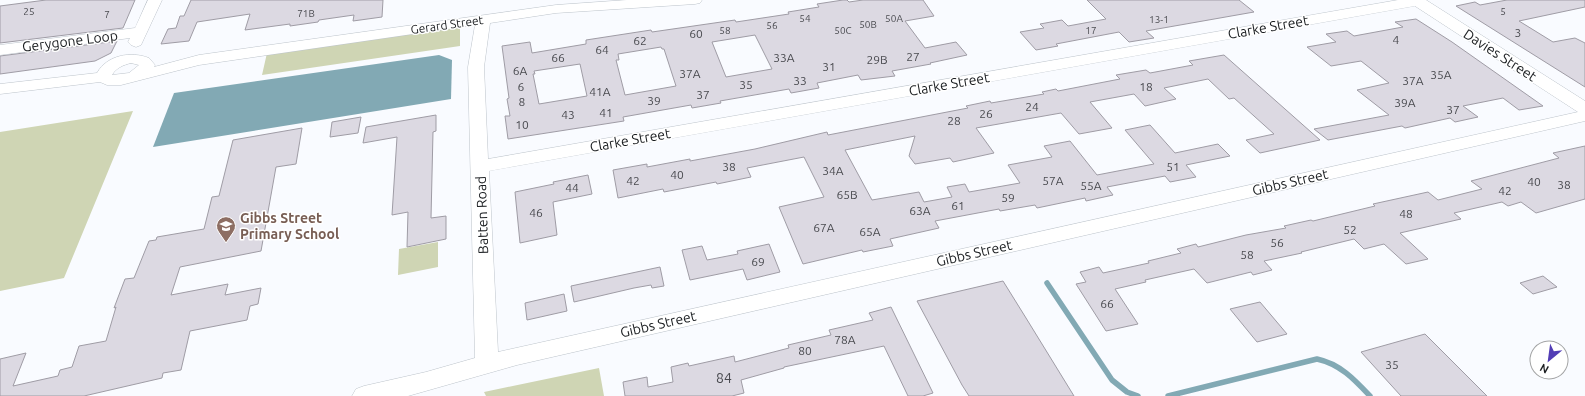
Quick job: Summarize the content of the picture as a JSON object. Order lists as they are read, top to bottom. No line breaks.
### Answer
{"streets":{"street":["Gerard Street","Clarke Street","Gerygone Loop","Davies Street","Gibbs Street","Batten Road"]},"crossings":[["Gerard Street","Gerygone Loop"],["Gerard Street","Batten Road"],["Clarke Street","Davies Street"],["Clarke Street","Batten Road"],["Gibbs Street","Batten Road"]],"places":{"school or university":["Gibbs Street Primary School"]},"house_numbers":["25","5","71B","7","54","50A","13-1","50B","56","58","50C","17","3","60","4","62","64","27","66","33A","29B","31","6A","37A","35A","33","37A","35","6","18","41A","37","39","8","39A","24","37","41","26","43","28","10","38","51","34A","40","42","57A","40","38","55A","44","42","65B","59","61","63A","46","48","67A","52","65A","56","58","69","66","78A","80","35","84"],"north":"bottom left"}
